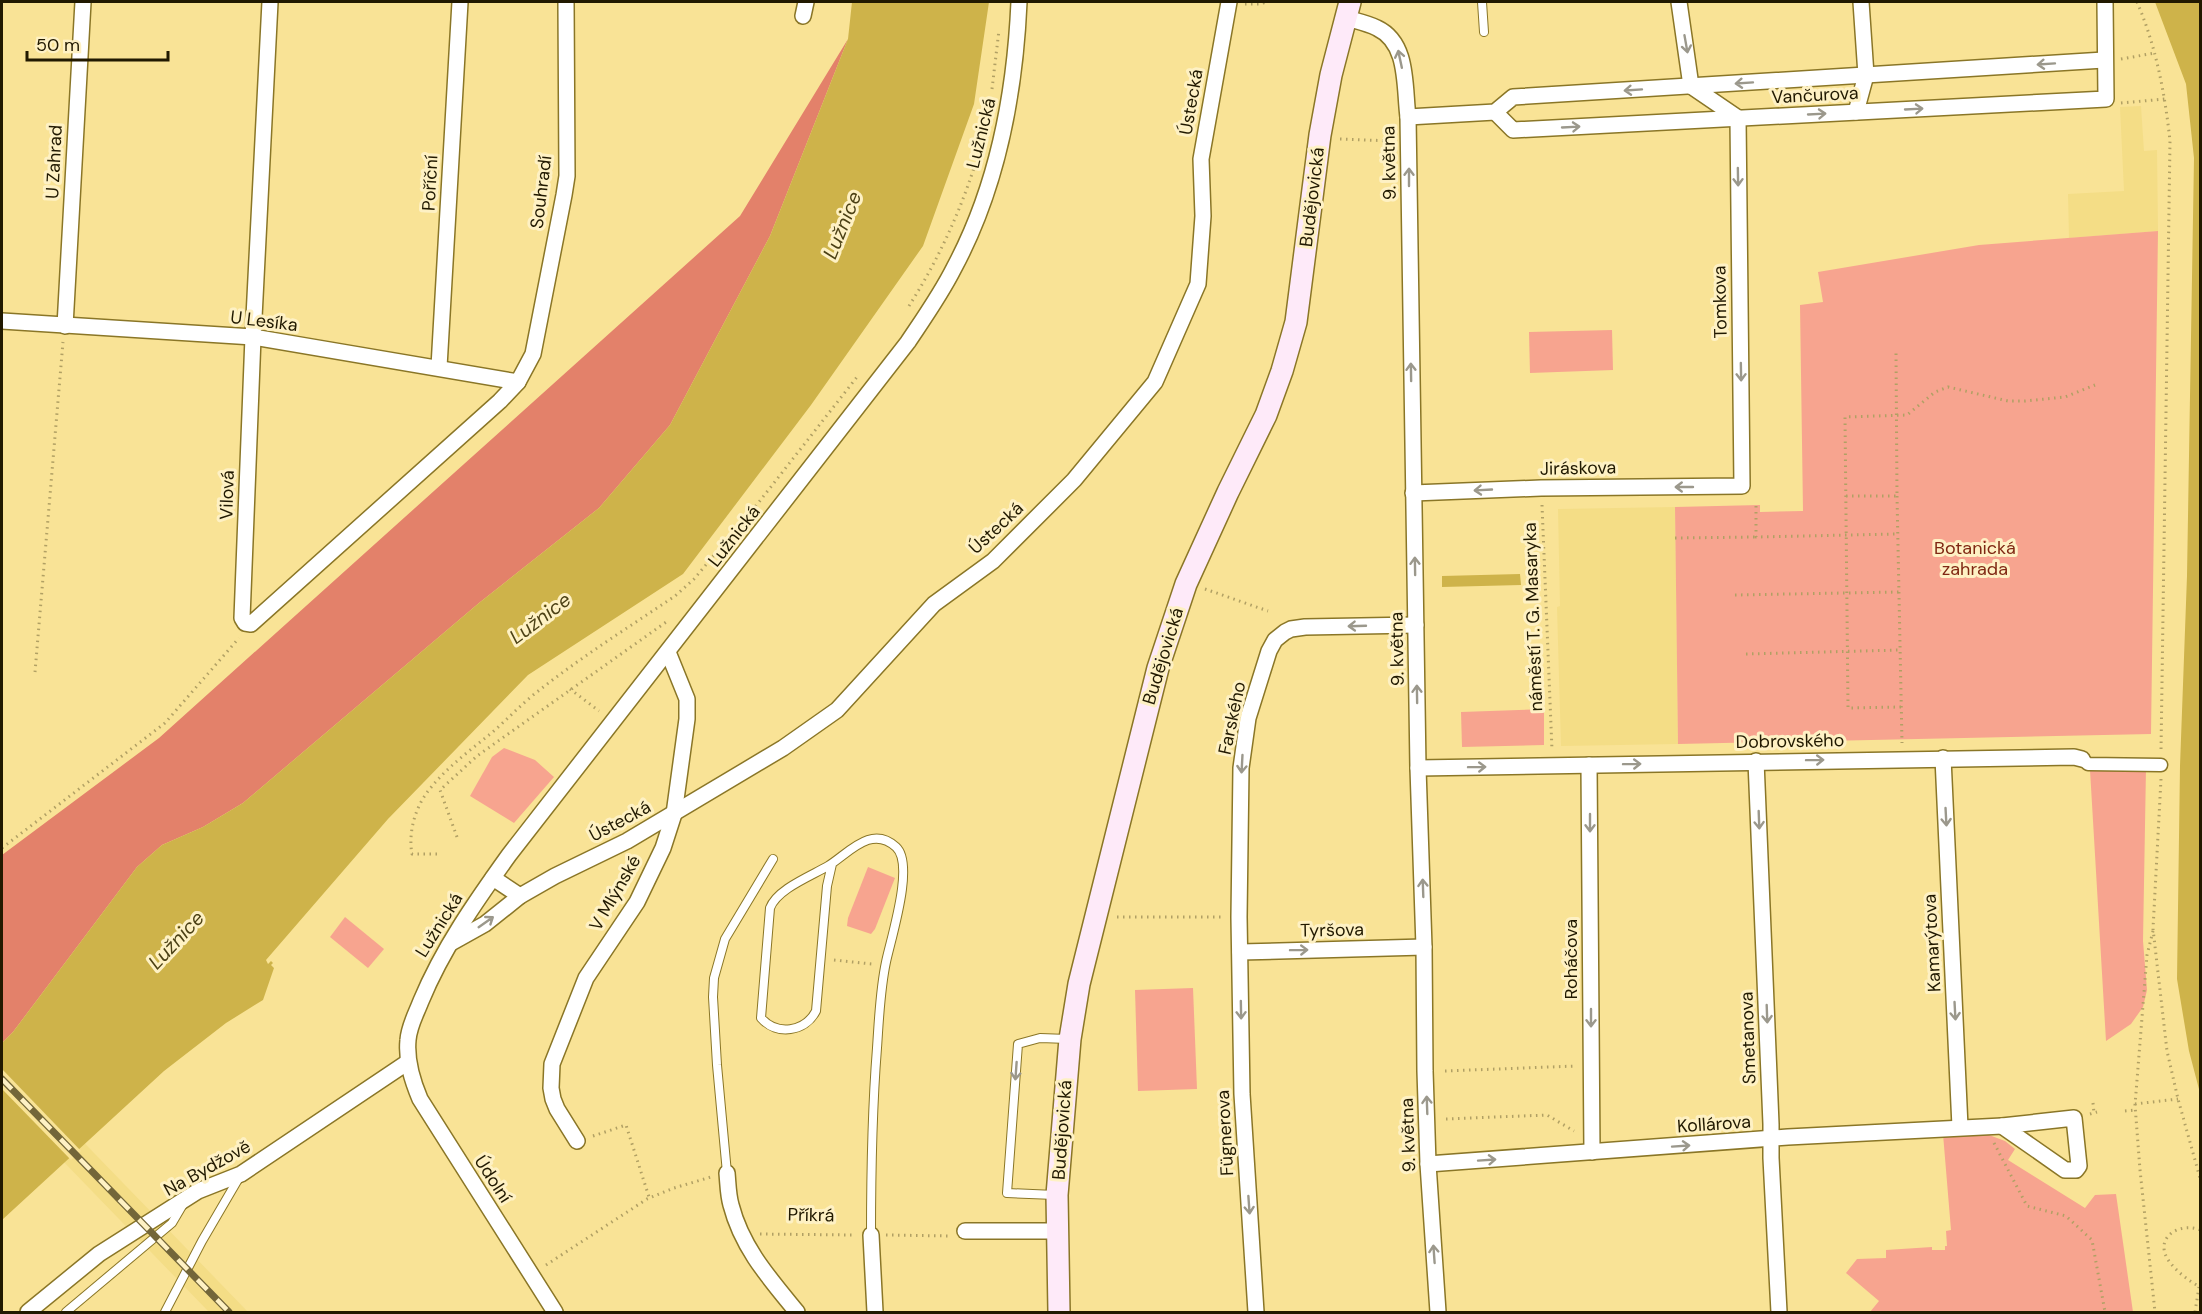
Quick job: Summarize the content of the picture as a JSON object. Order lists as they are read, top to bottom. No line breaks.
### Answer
{"streets":{"main road":["Budějovická"],"street":["Vančurova","Ústecká","Lužnická","U Zahrad","9. května","Poříční","Souhradí","Tomkova","U Lesíka","Jiráskova","Vilová","Farského","Dobrovského","V Mlýnské","Tyršova","Kamarýtova","Roháčova","Smetanova","Kollárova","Fügnerova","Na Bydžově","Údolní"],"path":["náměstí T. G. Masaryka","Příkrá"]},"crossings":[["Vančurova","9. května"],["Vančurova","Tomkova"],["Ústecká","Lužnická"],["Ústecká","V Mlýnské"],["Lužnická","V Mlýnské"],["Lužnická","Na Bydžově"],["Lužnická","Údolní"],["U Zahrad","U Lesíka"],["9. května","Budějovická"],["9. května","Jiráskova"],["9. května","Farského"],["9. května","Dobrovského"],["9. května","Tyršova"],["9. května","Kollárova"],["Poříční","U Lesíka"],["Souhradí","U Lesíka"],["Tomkova","Jiráskova"],["U Lesíka","Vilová"],["Jiráskova","náměstí T. G. Masaryka"],["Farského","Tyršova"],["Farského","Fügnerova"],["Dobrovského","Kamarýtova"],["Dobrovského","Roháčova"],["Dobrovského","Smetanova"],["Tyršova","Fügnerova"],["Kamarýtova","Kollárova"],["Roháčova","Kollárova"],["Smetanova","Kollárova"],["Na Bydžově","Údolní"]],"one_way":["9. května","Tomkova","Jiráskova","Farského","Dobrovského","Tyršova","Kamarýtova","Roháčova","Smetanova","Kollárova","Fügnerova"],"water":["Lužnice"],"parks":["Botanická zahrada"],"scale_bar":"50 m"}
